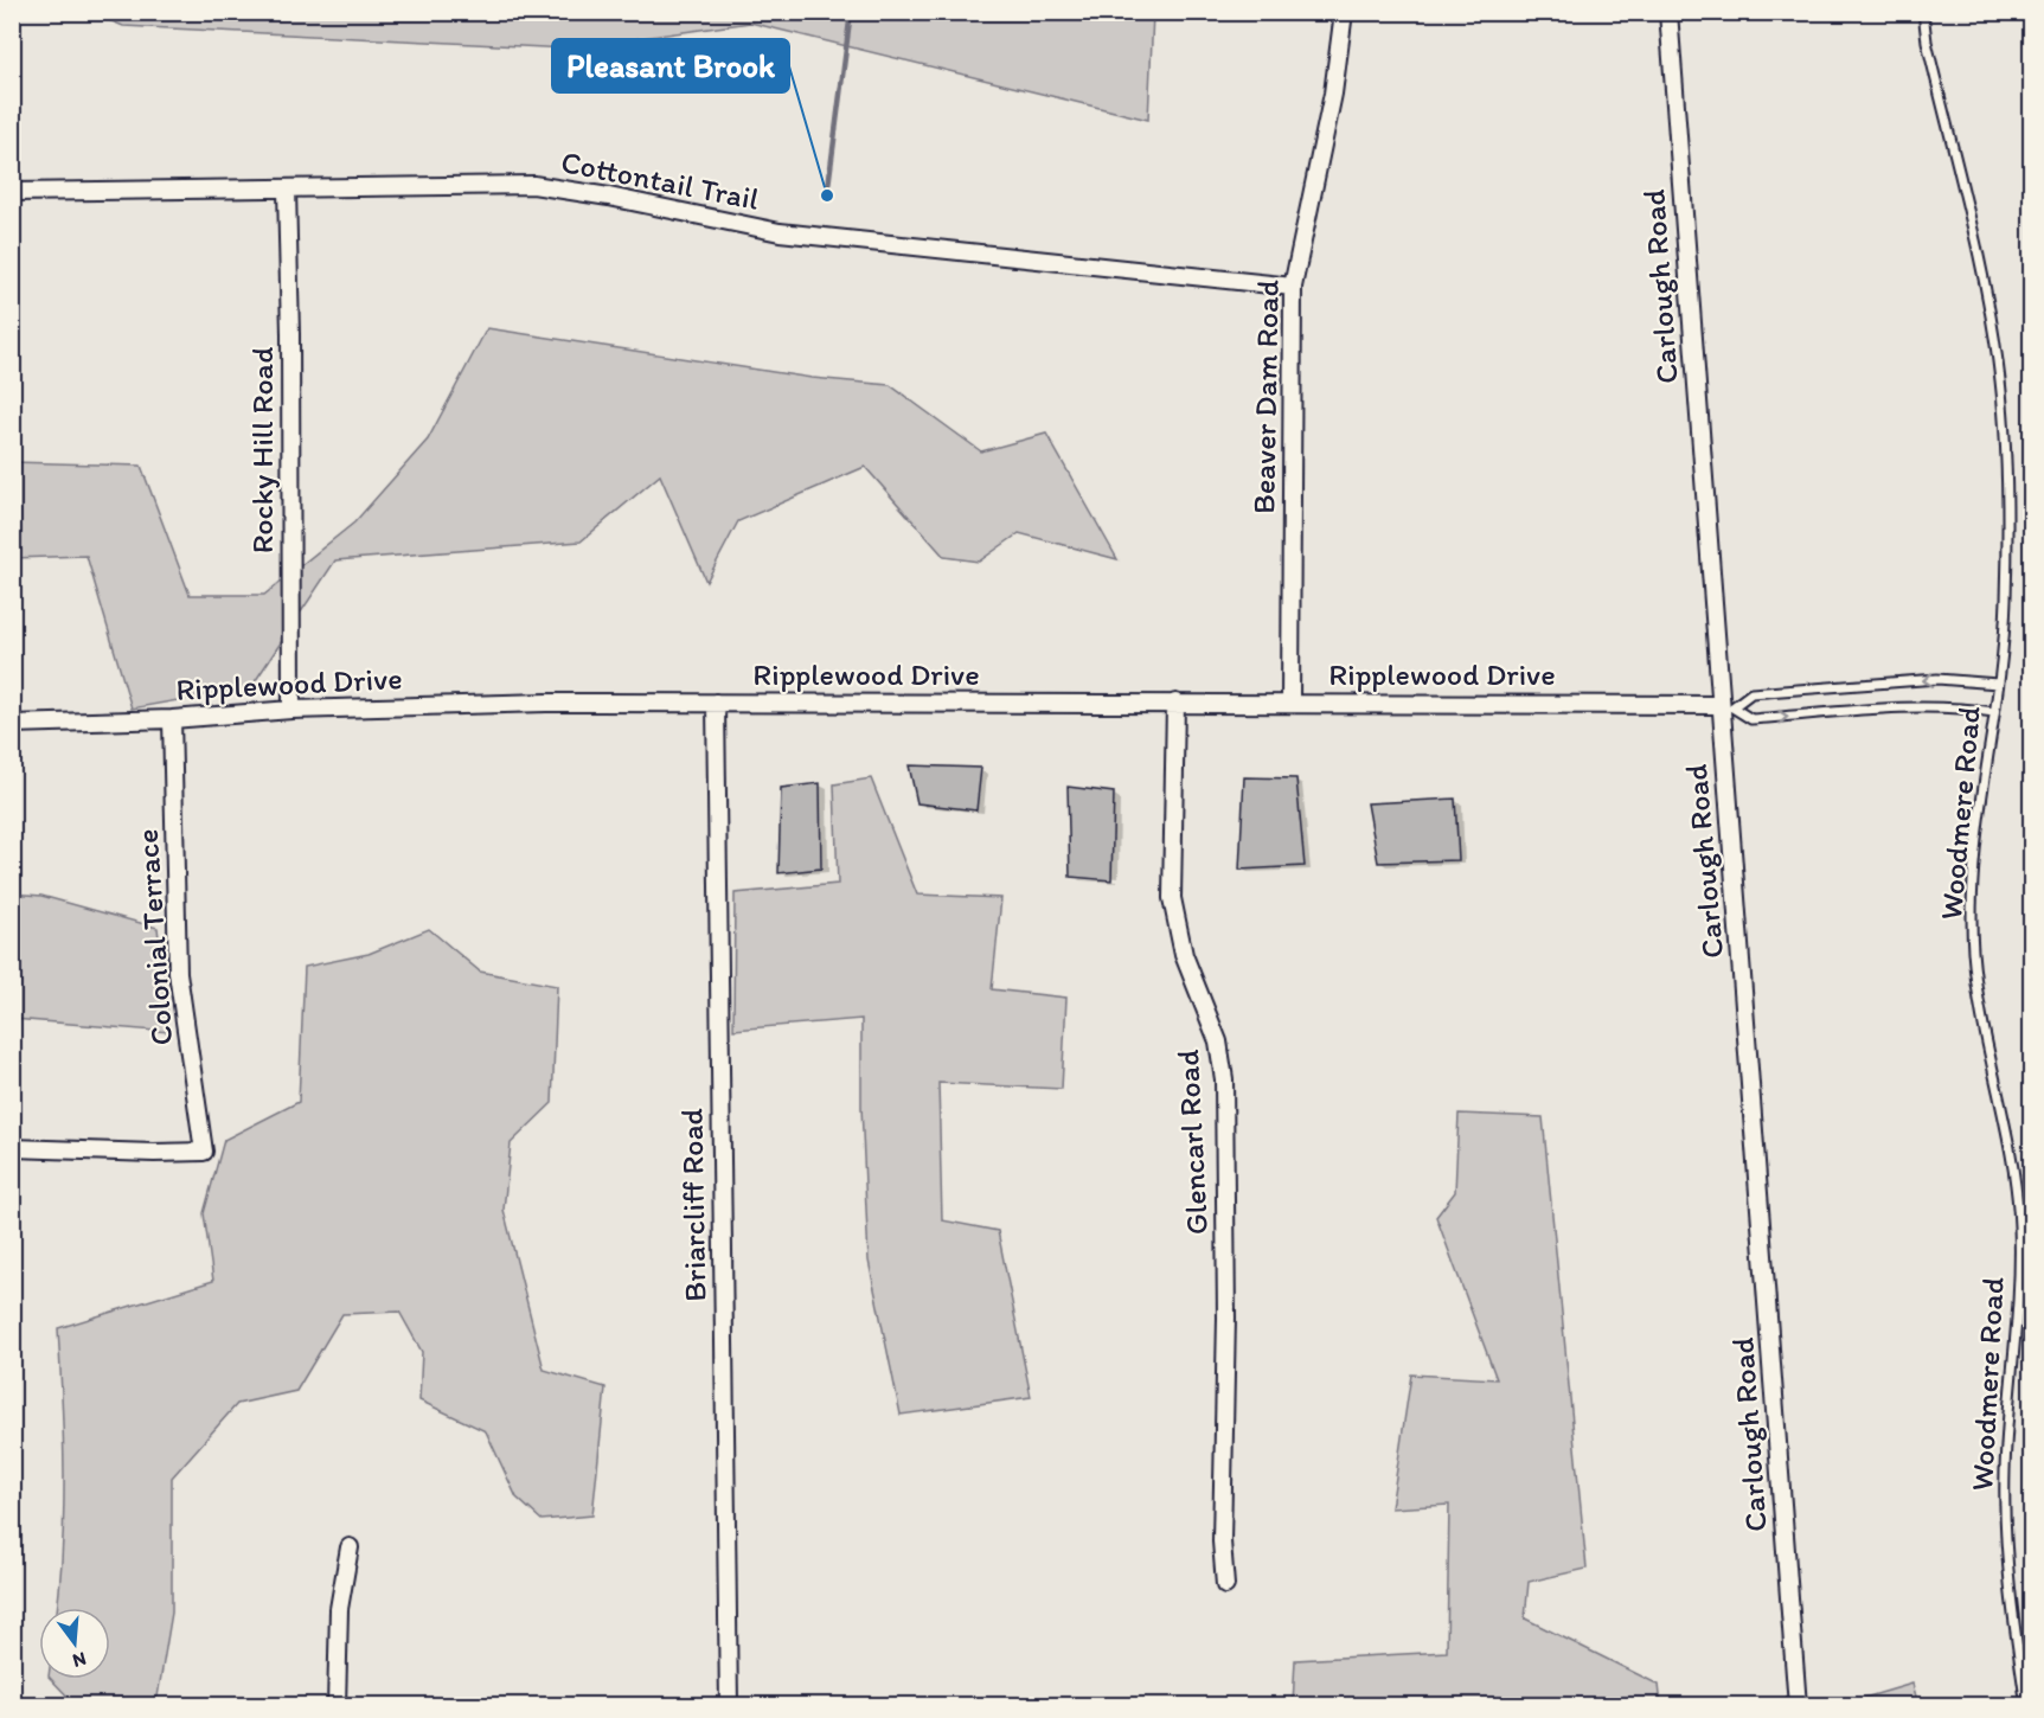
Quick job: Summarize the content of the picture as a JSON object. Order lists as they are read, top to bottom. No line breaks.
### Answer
{"streets":{"street":["Cottontail Trail","Carlough Road","Beaver Dam Road","Rocky Hill Road","Ripplewood Drive","Colonial Terrace","Glencarl Road","Briarcliff Road"],"lane":["Woodmere Road"]},"crossings":[["Cottontail Trail","Beaver Dam Road"],["Cottontail Trail","Rocky Hill Road"],["Carlough Road","Ripplewood Drive"],["Beaver Dam Road","Ripplewood Drive"],["Rocky Hill Road","Ripplewood Drive"],["Ripplewood Drive","Colonial Terrace"],["Ripplewood Drive","Glencarl Road"],["Ripplewood Drive","Briarcliff Road"]],"places":["Pleasant Brook"],"north":"bottom"}
